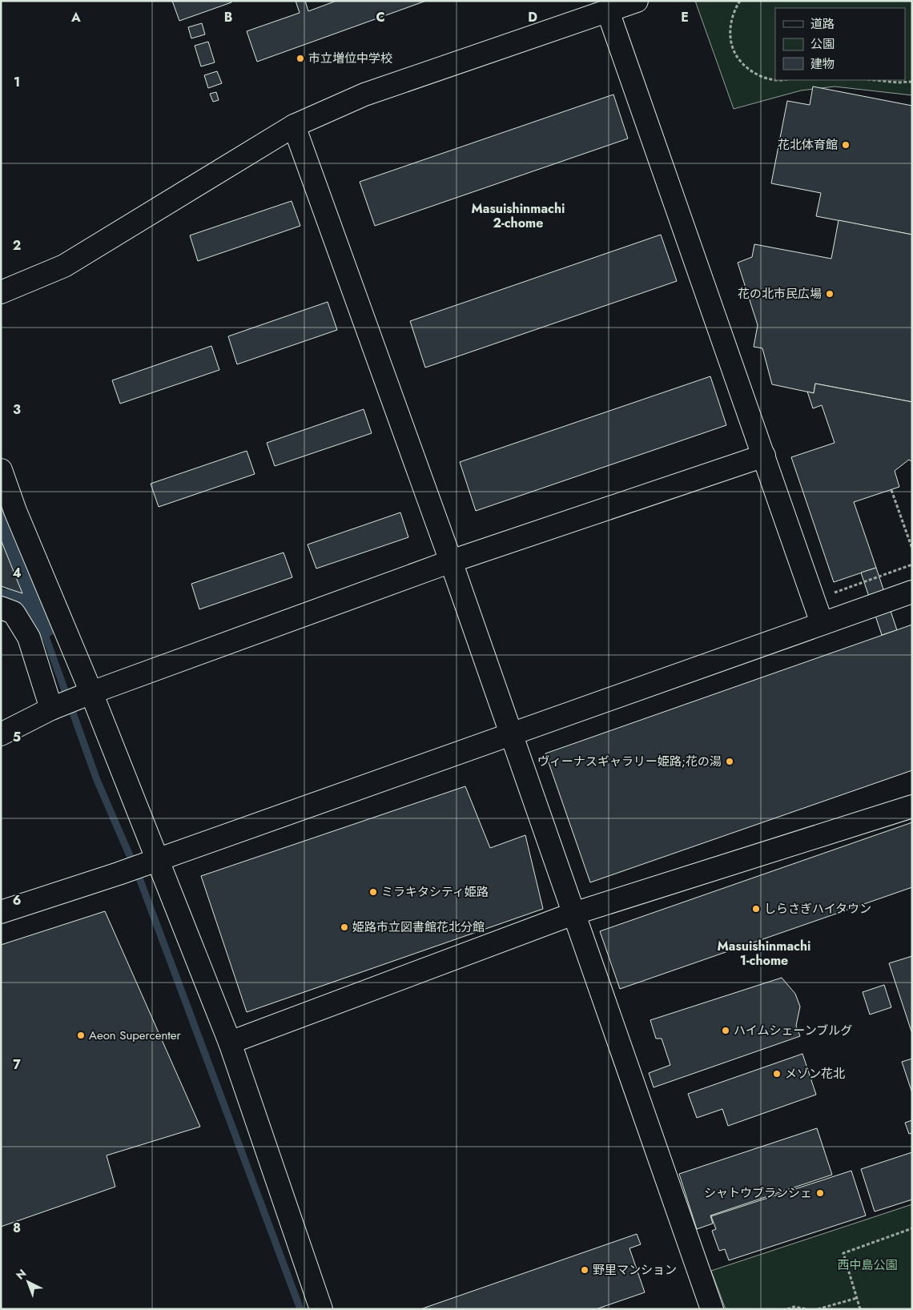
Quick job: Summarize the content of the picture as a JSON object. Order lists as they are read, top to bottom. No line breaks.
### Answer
{"districts":["Masuishinmachi 2-chome","Masuishinmachi 1-chome"],"parks":["西中島公園"],"places":["市立増位中学校","花北体育館","花の北市民広場","ヴィーナスギャラリー姫路;花の湯","ミラキタシティ姫路","しらさぎハイタウン","姫路市立図書館花北分館","ハイムシェーンブルグ","Aeon Supercenter","メゾン花北","シャトウブランシェ","野里マンション"],"legend":["道路","公園","建物"],"north":"top left","grid":{"columns":["A","B","C","D","E"],"rows":["1","2","3","4","5","6","7","8"]}}
